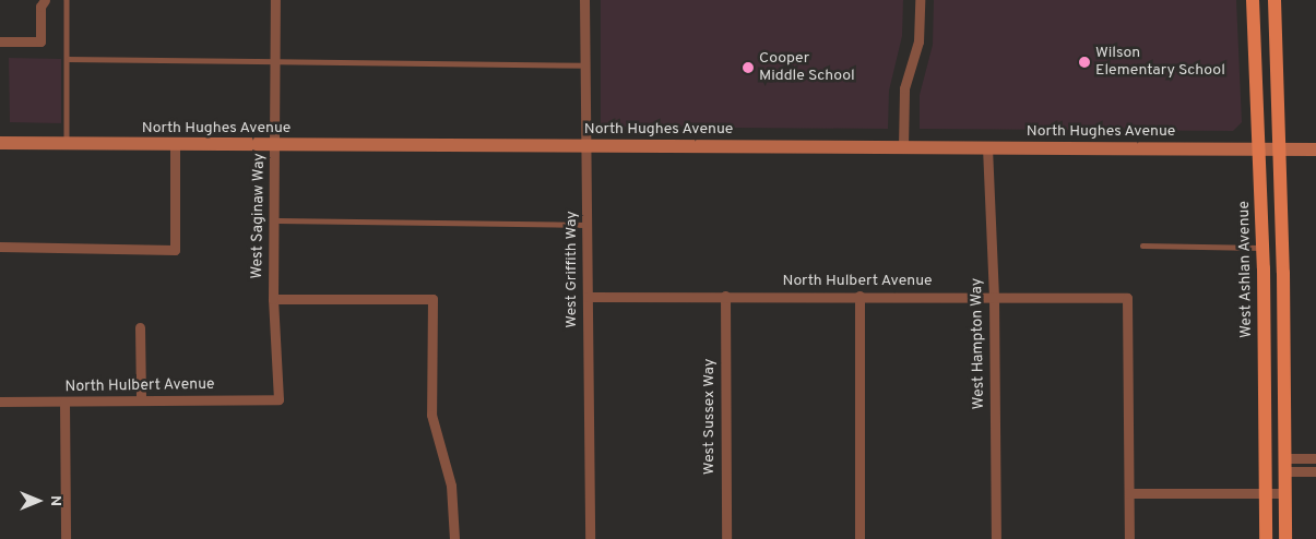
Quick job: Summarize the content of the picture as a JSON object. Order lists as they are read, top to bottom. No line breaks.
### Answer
{"streets":{"main road":["West Ashlan Avenue"],"street":["North Hughes Avenue","West Saginaw Way","West Griffith Way","North Hulbert Avenue","West Hampton Way","West Sussex Way"]},"crossings":[["North Hughes Avenue","West Saginaw Way"],["North Hughes Avenue","West Griffith Way"],["North Hughes Avenue","West Ashlan Avenue"],["North Hughes Avenue","West Hampton Way"],["West Saginaw Way","North Hulbert Avenue"],["West Griffith Way","North Hulbert Avenue"],["North Hulbert Avenue","West Hampton Way"],["North Hulbert Avenue","West Sussex Way"]],"places":["Wilson Elementary School","Cooper Middle School"],"north":"right"}
